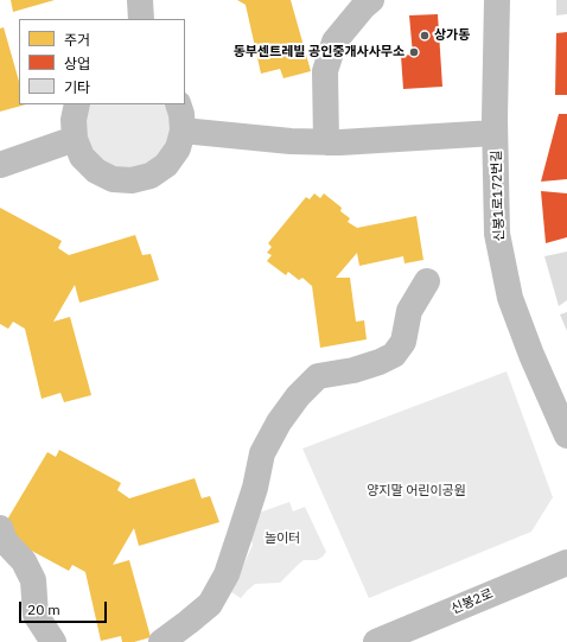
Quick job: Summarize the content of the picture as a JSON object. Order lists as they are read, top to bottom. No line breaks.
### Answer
{"streets":{"street":["신봉1로172번길","신봉2로"]},"parks":["양지말 어린이공원","놀이터"],"places":["상가동","동부센트레빌 공인중개사사무소"],"legend":["주거","상업","기타"],"scale_bar":"20 m"}
